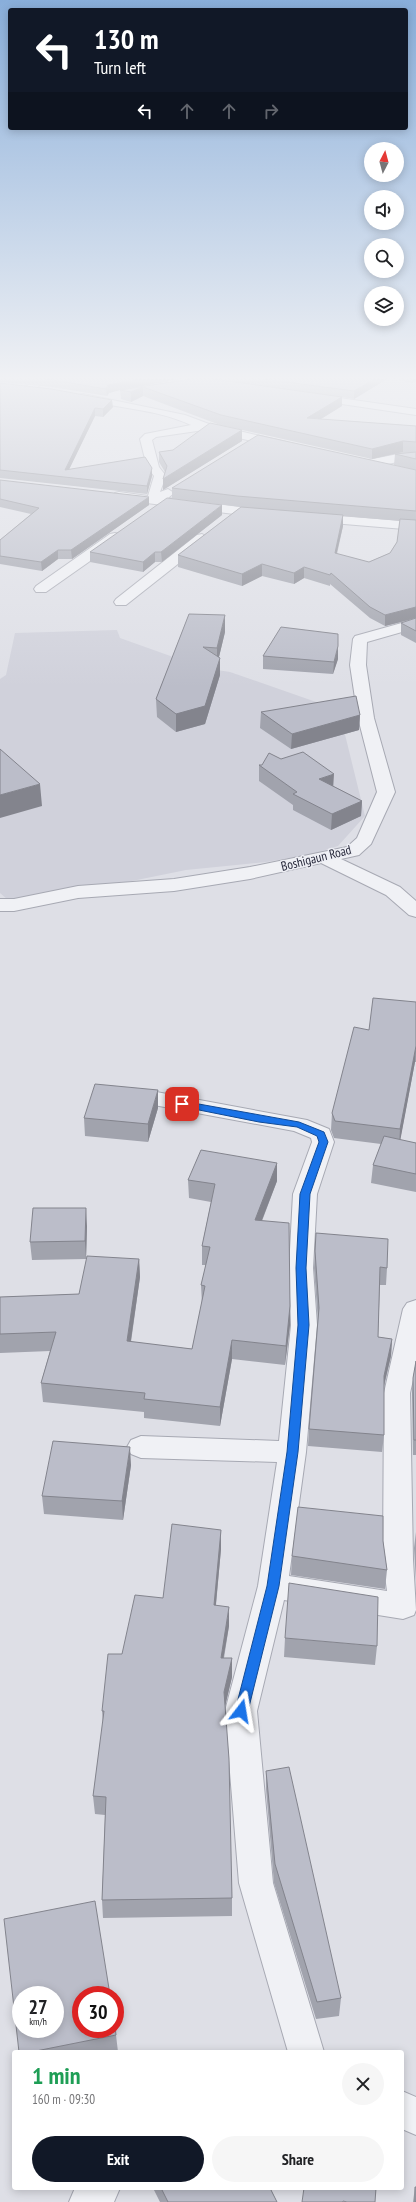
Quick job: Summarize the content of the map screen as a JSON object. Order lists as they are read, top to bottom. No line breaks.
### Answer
{"streets":{"street":["Boshigaun Road"]},"north":"top","page":{"turn":["130 m","Turn left"],"speed":"27 km/h","limit":"30","heading":["1 min","160 m · 09:30"],"buttons":["Exit","Share"]}}
